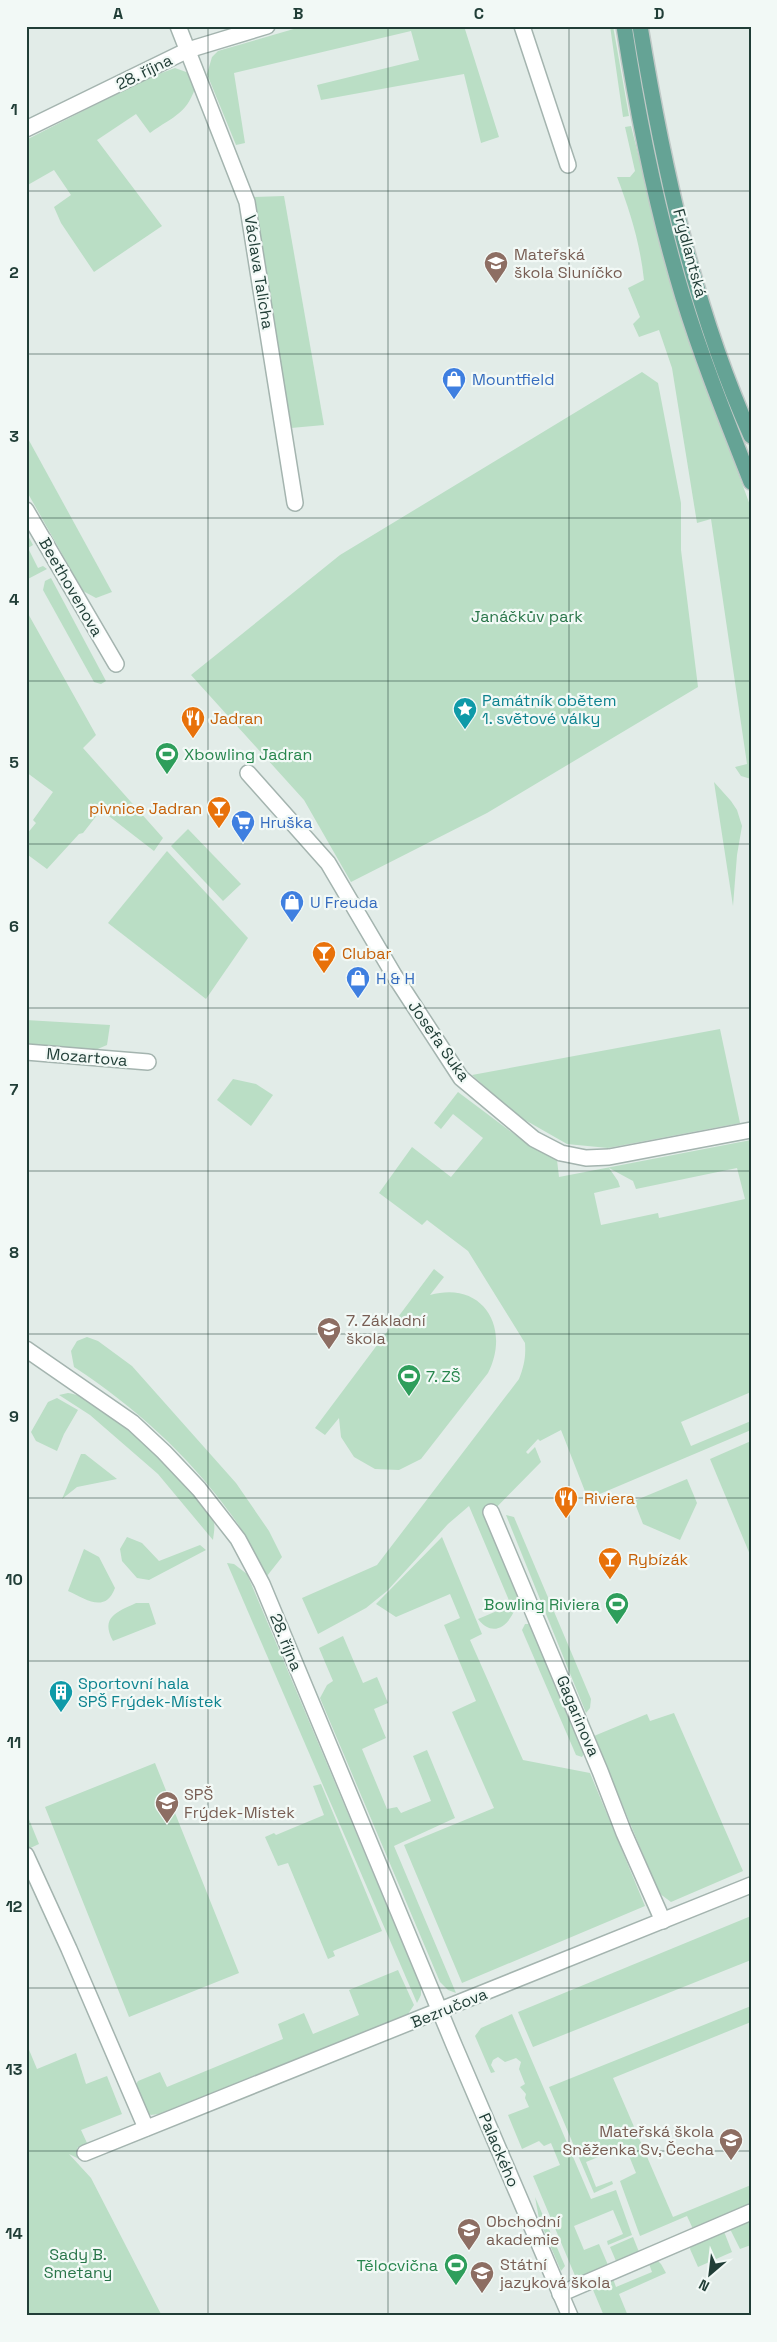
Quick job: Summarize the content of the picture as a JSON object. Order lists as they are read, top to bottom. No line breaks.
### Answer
{"streets":{"main road":["Frýdlantská"],"street":["28. října","Václava Talicha","Beethovenova","Josefa Suka","Mozartova","Gagarinova","Bezručova","Palackého"]},"crossings":[["28. října","Václava Talicha"],["28. října","Bezručova"],["28. října","Palackého"],["Gagarinova","Bezručova"],["Bezručova","Palackého"]],"parks":["Janáčkův park","Sady B. Smetany"],"places":{"school or university":["Mateřská škola Sluníčko","7. Základní škola","SPŠ Frýdek-Místek","Mateřská škola Sněženka Sv, Čecha","Obchodní akademie","Státní jazyková škola"],"shop":["Mountfield","U Freuda","H & H"],"place":["Památník obětem 1. světové války"],"restaurant":["Jadran","Riviera"],"sports":["Xbowling Jadran","7. ZŠ","Bowling Riviera","Tělocvična"],"bar":["pivnice Jadran","Clubar","Rybízák"],"supermarket":["Hruška"],"building":["Sportovní hala SPŠ Frýdek-Místek"]},"north":"bottom left","grid":{"columns":["A","B","C","D"],"rows":["1","2","3","4","5","6","7","8","9","10","11","12","13","14"]}}
